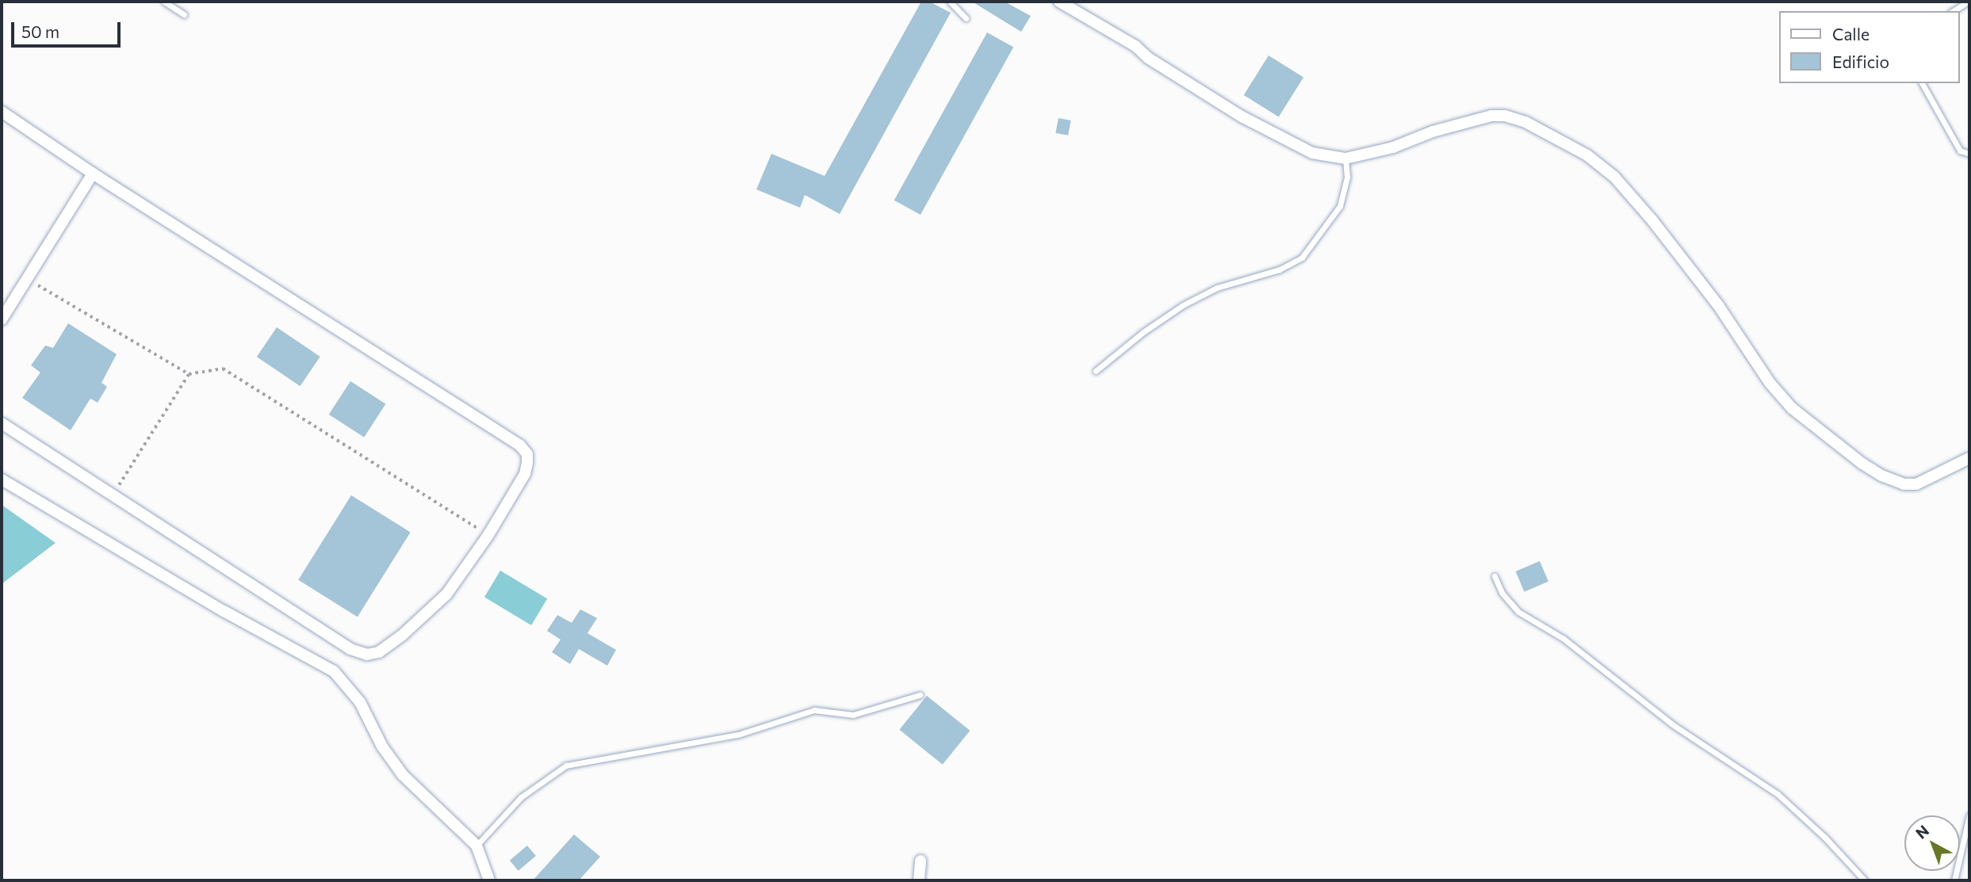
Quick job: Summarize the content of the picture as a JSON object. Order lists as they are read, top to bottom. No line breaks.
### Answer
{"legend":["Calle","Edificio"],"scale_bar":"50 m","north":"top left"}
